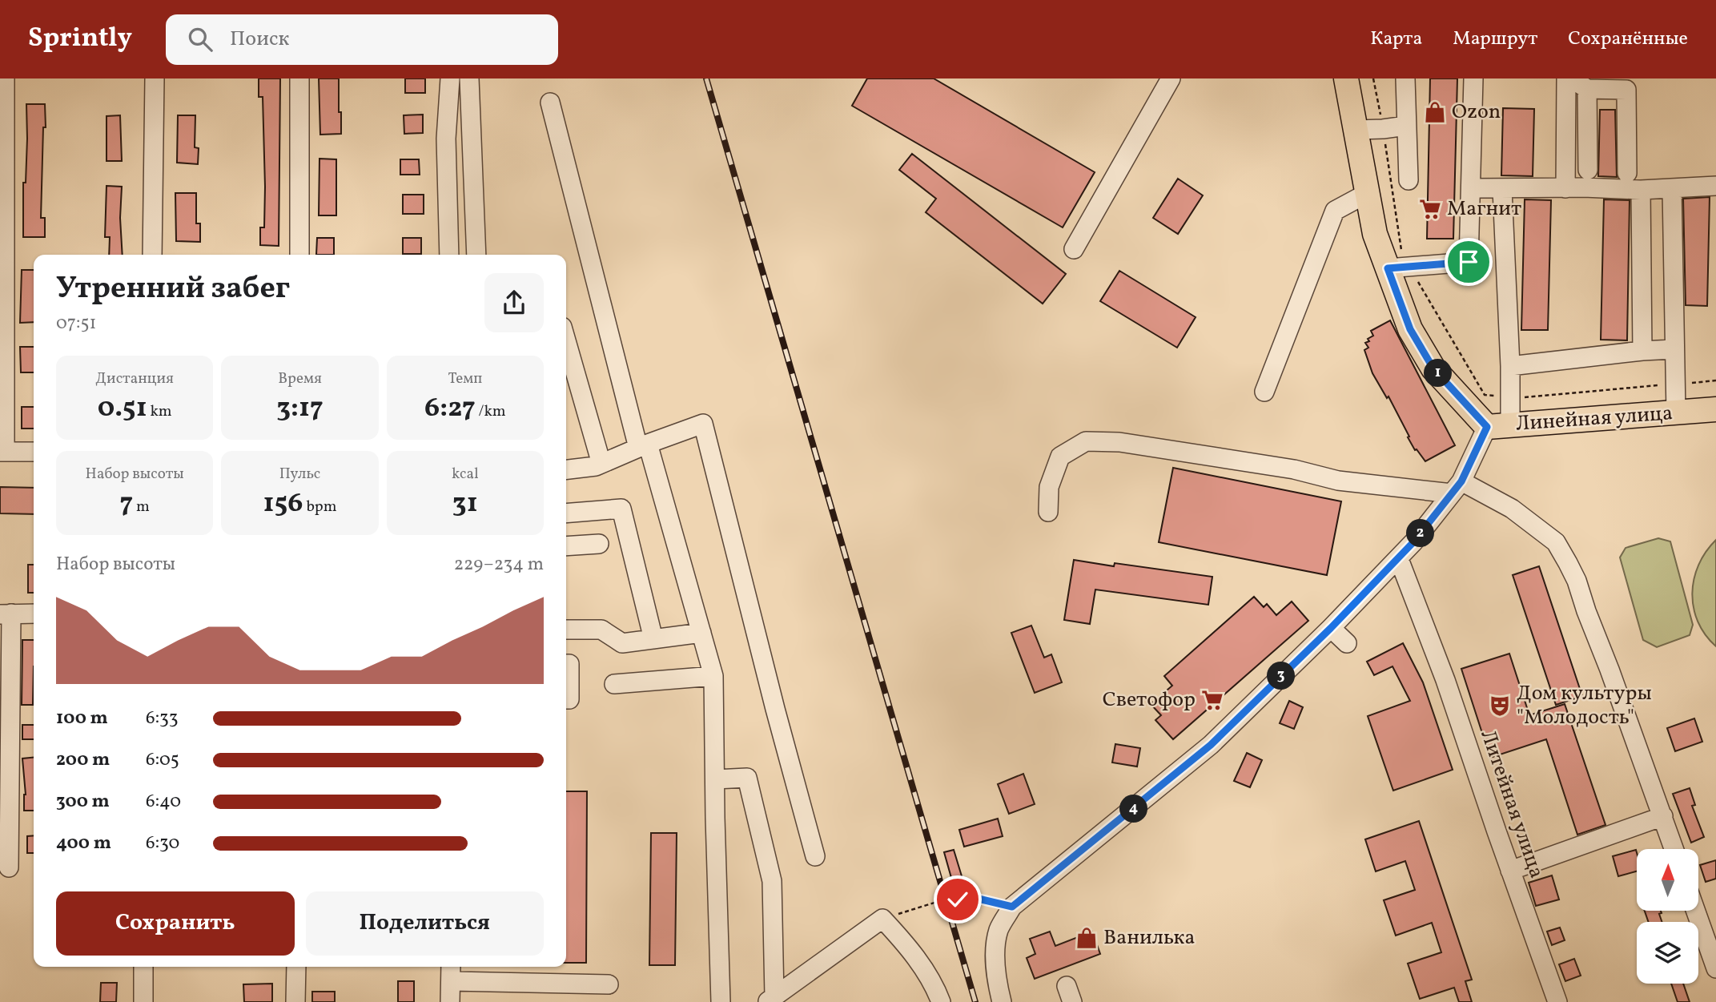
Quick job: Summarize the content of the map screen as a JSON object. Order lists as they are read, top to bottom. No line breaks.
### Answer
{"streets":{"main road":["Линейная улица"],"street":["Литейная улица"]},"places":{"shop":["Ozon","Ванилька"],"supermarket":["Магнит","Светофор"],"theatre":["Дом культуры \"Молодость\""]},"north":"top","page":{"header":"Sprintly","search":"Поиск","nav":["Карта","Маршрут","Сохранённые"],"heading":["Утренний забег","07:51"],"stats":[["Дистанция","0.51 km"],["Время","3:17"],["Темп","6:27 /km"],["Набор высоты","7 m"],["Пульс","156 bpm"],["kcal","31"]],"pins":["1","2","3","4"],"chart":["Набор высоты","229–234 m"],"list":[{"name":"100 m","note":"6:33"},{"name":"200 m","note":"6:05"},{"name":"300 m","note":"6:40"},{"name":"400 m","note":"6:30"}],"buttons":["Сохранить","Поделиться"]}}
